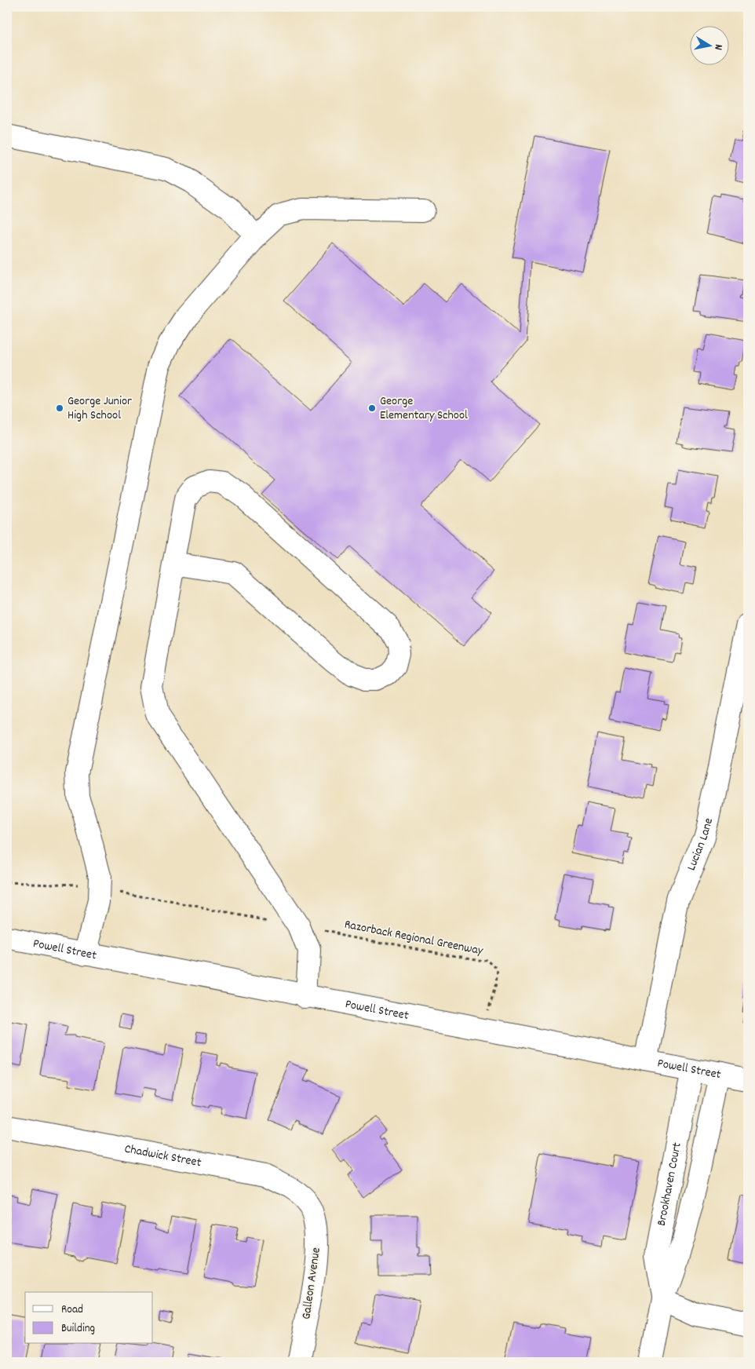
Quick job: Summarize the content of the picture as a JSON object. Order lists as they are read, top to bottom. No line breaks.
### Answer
{"streets":{"street":["Lucian Lane","Powell Street","Chadwick Street","Brookhaven Court","Galleon Avenue"],"path":["Razorback Regional Greenway"]},"crossings":[["Lucian Lane","Powell Street"],["Powell Street","Brookhaven Court"],["Chadwick Street","Galleon Avenue"]],"places":["George Junior High School","George Elementary School"],"legend":["Road","Building"],"north":"right"}
